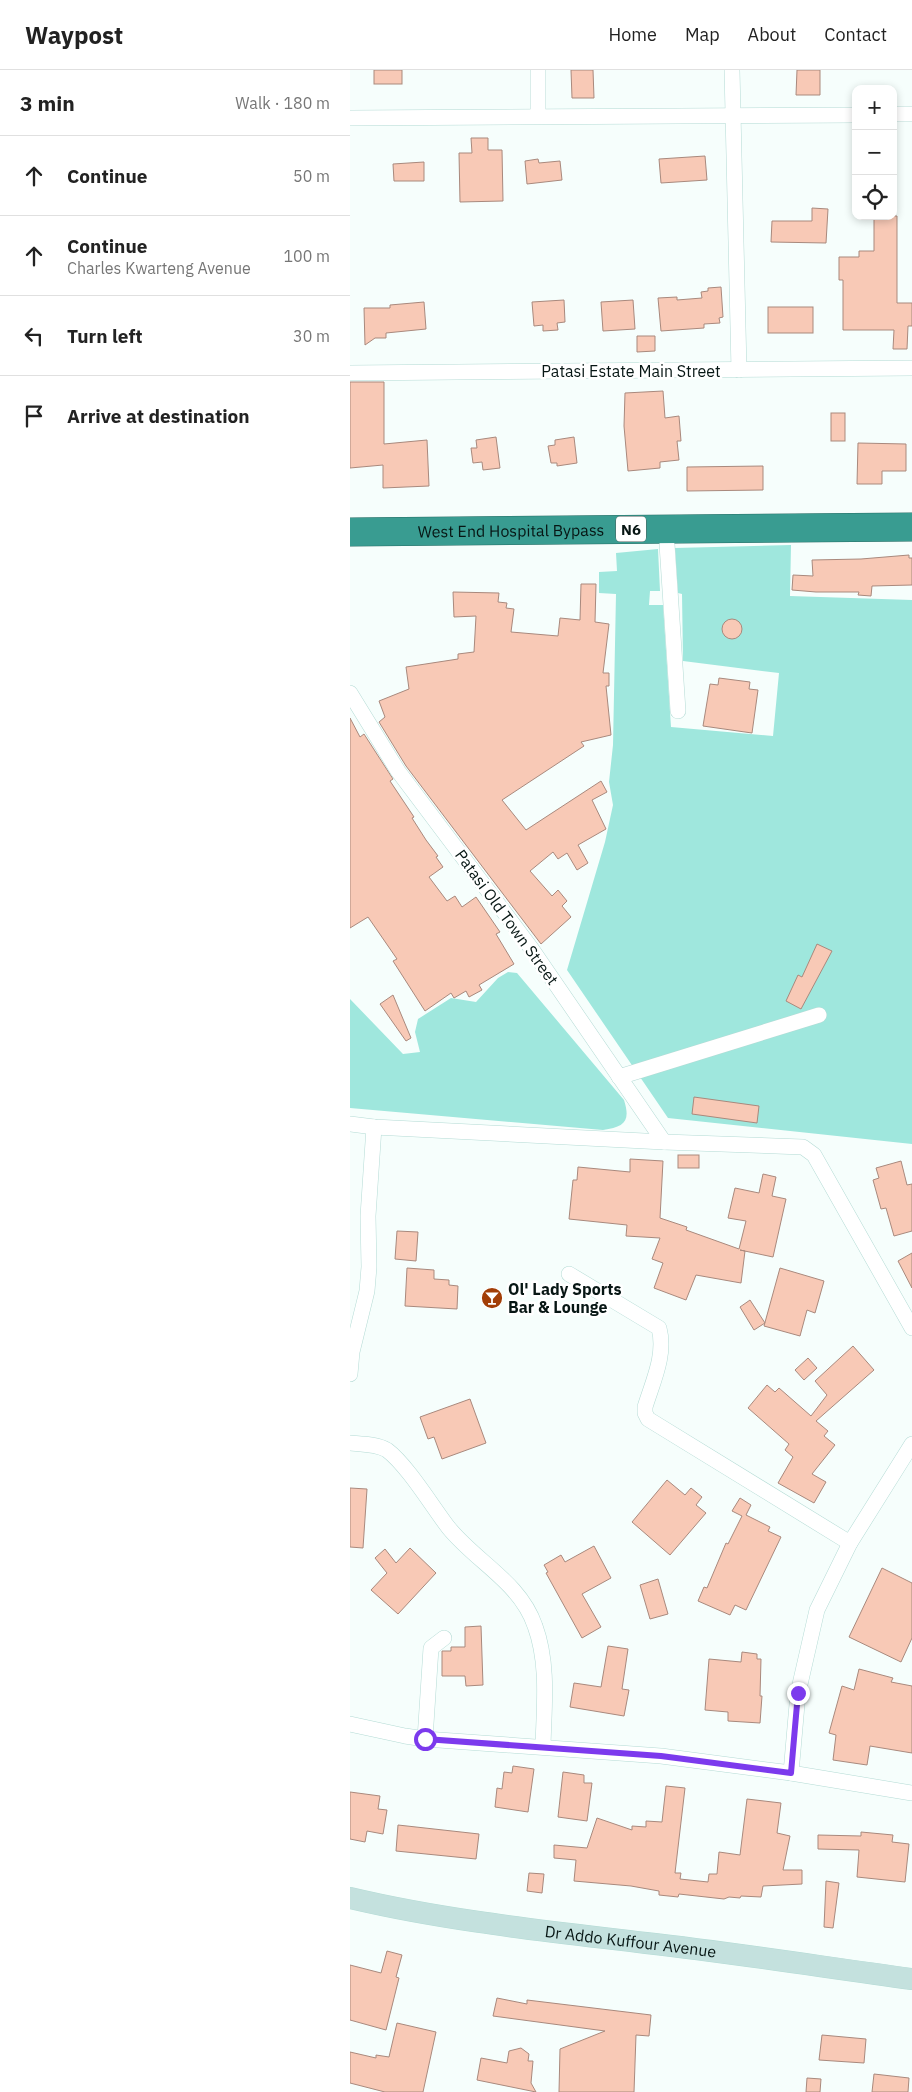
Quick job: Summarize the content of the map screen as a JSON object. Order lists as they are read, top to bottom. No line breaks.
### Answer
{"streets":{"highway":["N6","West End Hospital Bypass"],"main road":["Dr Addo Kuffour Avenue"],"street":["Patasi Estate Main Street","Patasi Old Town Street"]},"places":{"bar":["Ol' Lady Sports Bar & Lounge"]},"page":{"header":"Waypost","nav":["Home","Map","About","Contact"],"heading":["3 min","Walk · 180 m"],"map_buttons":["+","−"],"list":[["Continue","50 m"],["Continue","Charles Kwarteng Avenue","100 m"],["Turn left","30 m"],"Arrive at destination"]}}
